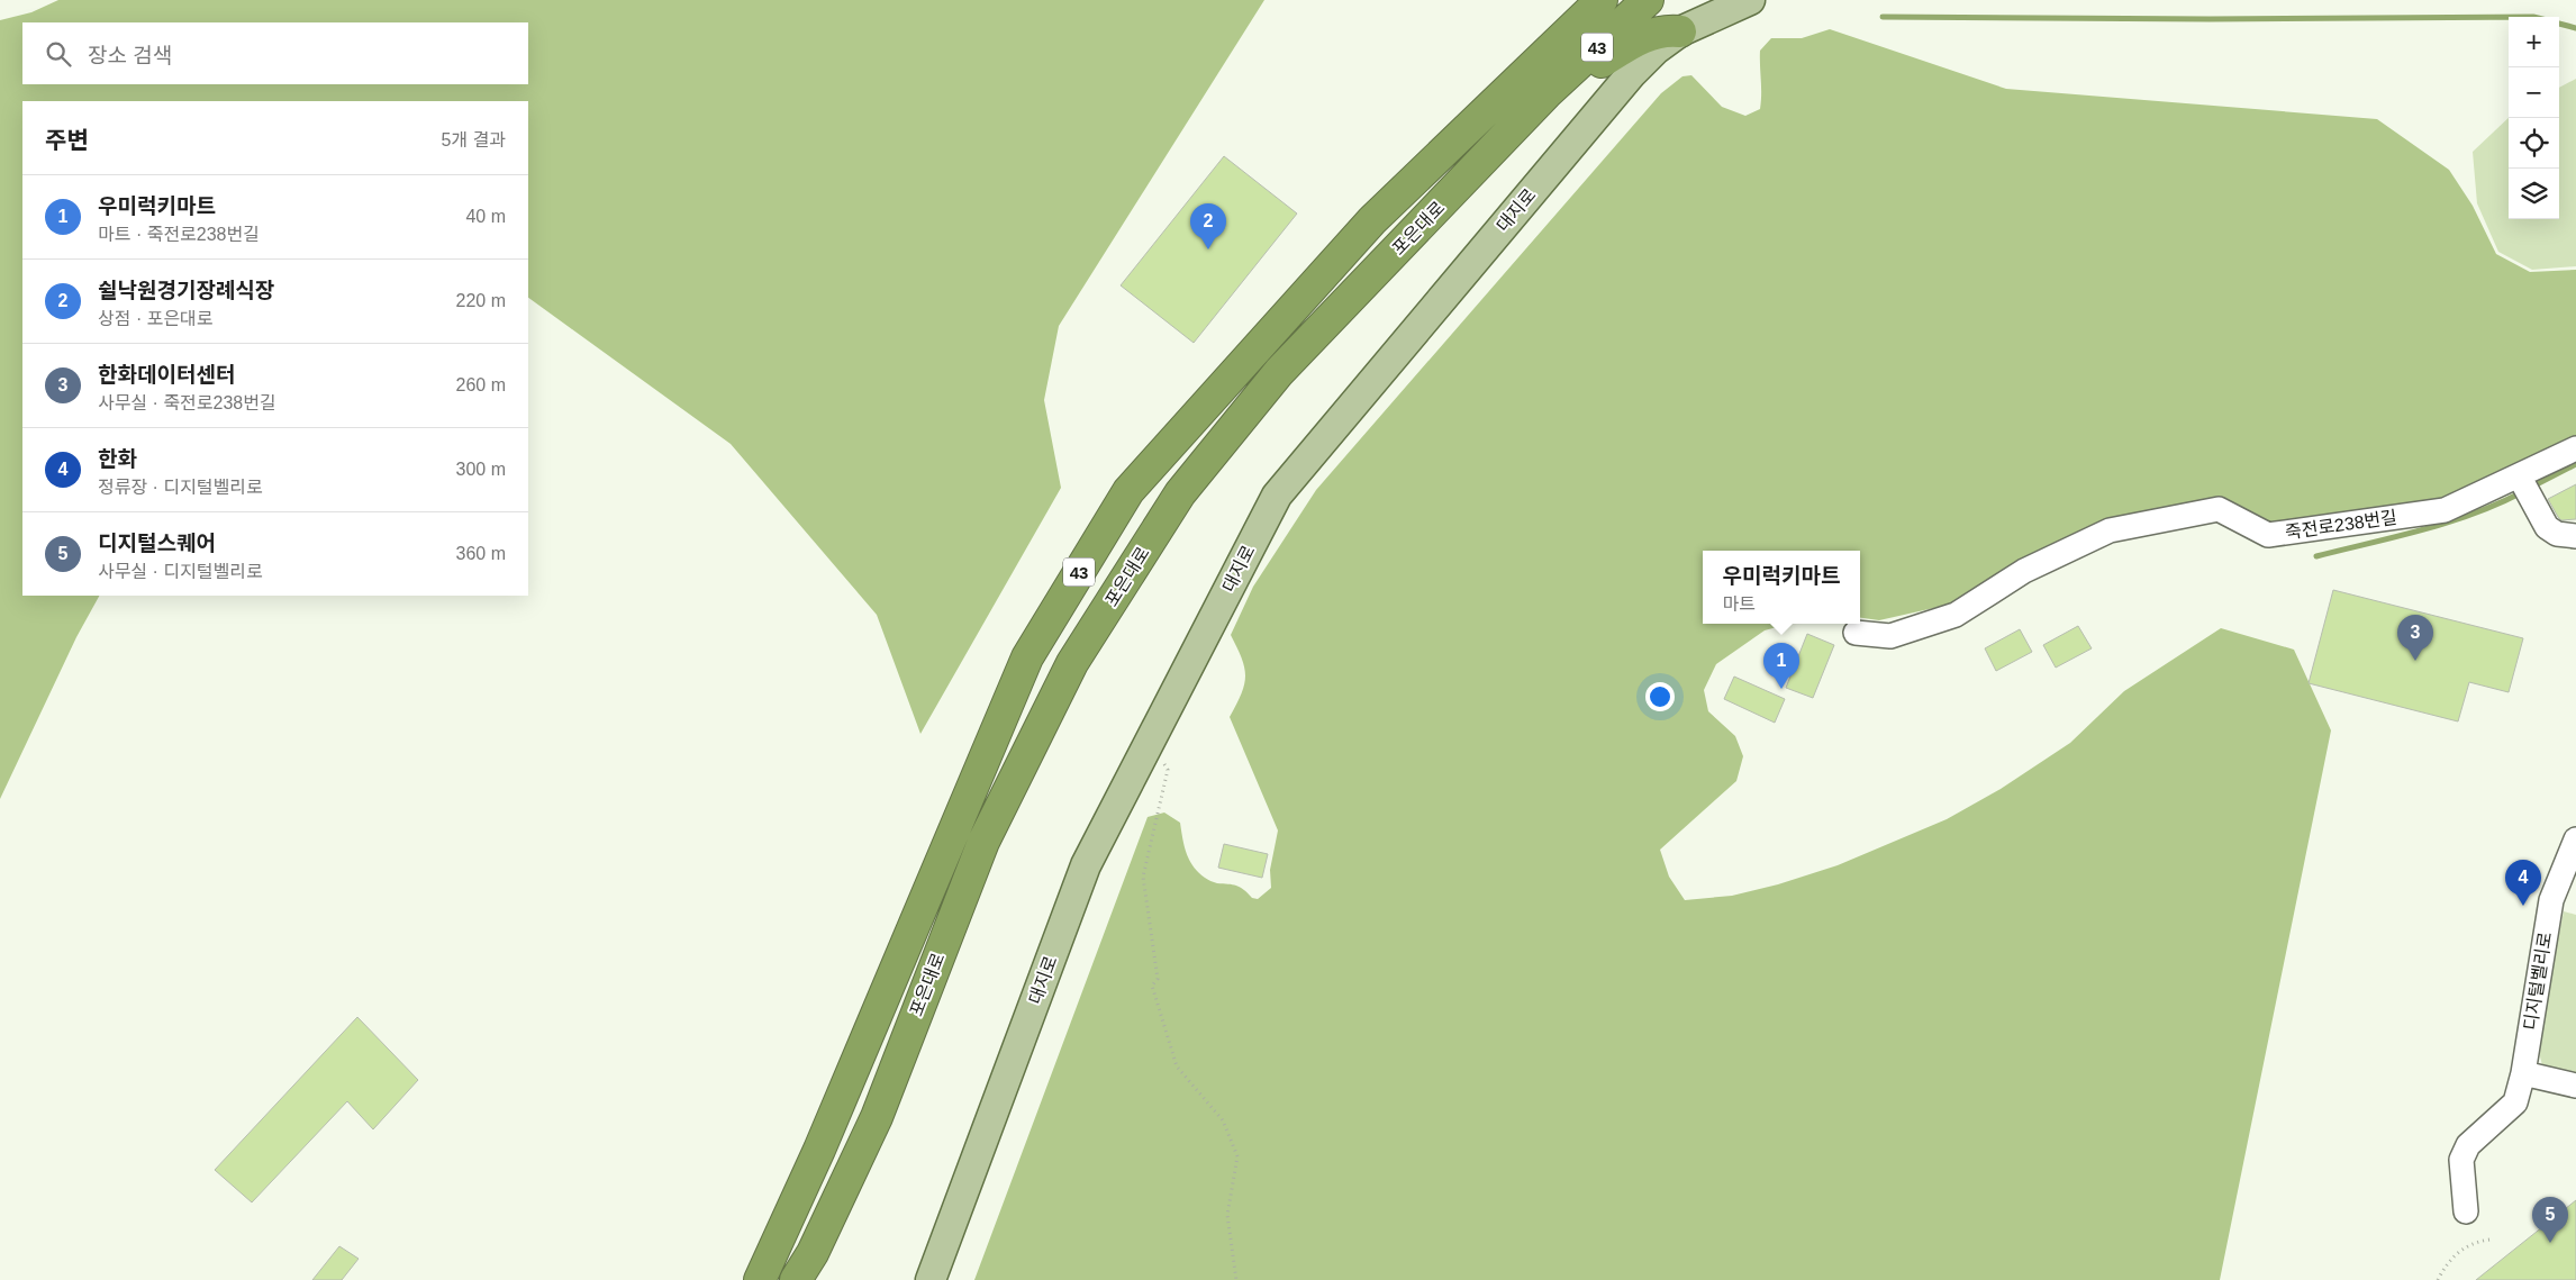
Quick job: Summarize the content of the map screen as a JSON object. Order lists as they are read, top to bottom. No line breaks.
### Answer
{"streets":{"highway":["43","포은대로"],"main road":["대지로"],"street":["죽전로238번길","디지털벨리로"]},"page":{"map_buttons":["+","−"],"search":"장소 검색","heading":["주변","5개 결과"],"list":[{"mark":"1","name":"우미럭키마트","note":"마트 · 죽전로238번길","value":"40 m"},{"mark":"2","name":"쉴낙원경기장례식장","note":"상점 · 포은대로","value":"220 m"},{"mark":"3","name":"한화데이터센터","note":"사무실 · 죽전로238번길","value":"260 m"},{"mark":"4","name":"한화","note":"정류장 · 디지털벨리로","value":"300 m"},{"mark":"5","name":"디지털스퀘어","note":"사무실 · 디지털벨리로","value":"360 m"}],"pins":["2","3","1","4","5"],"popup":["우미럭키마트","마트"]}}
